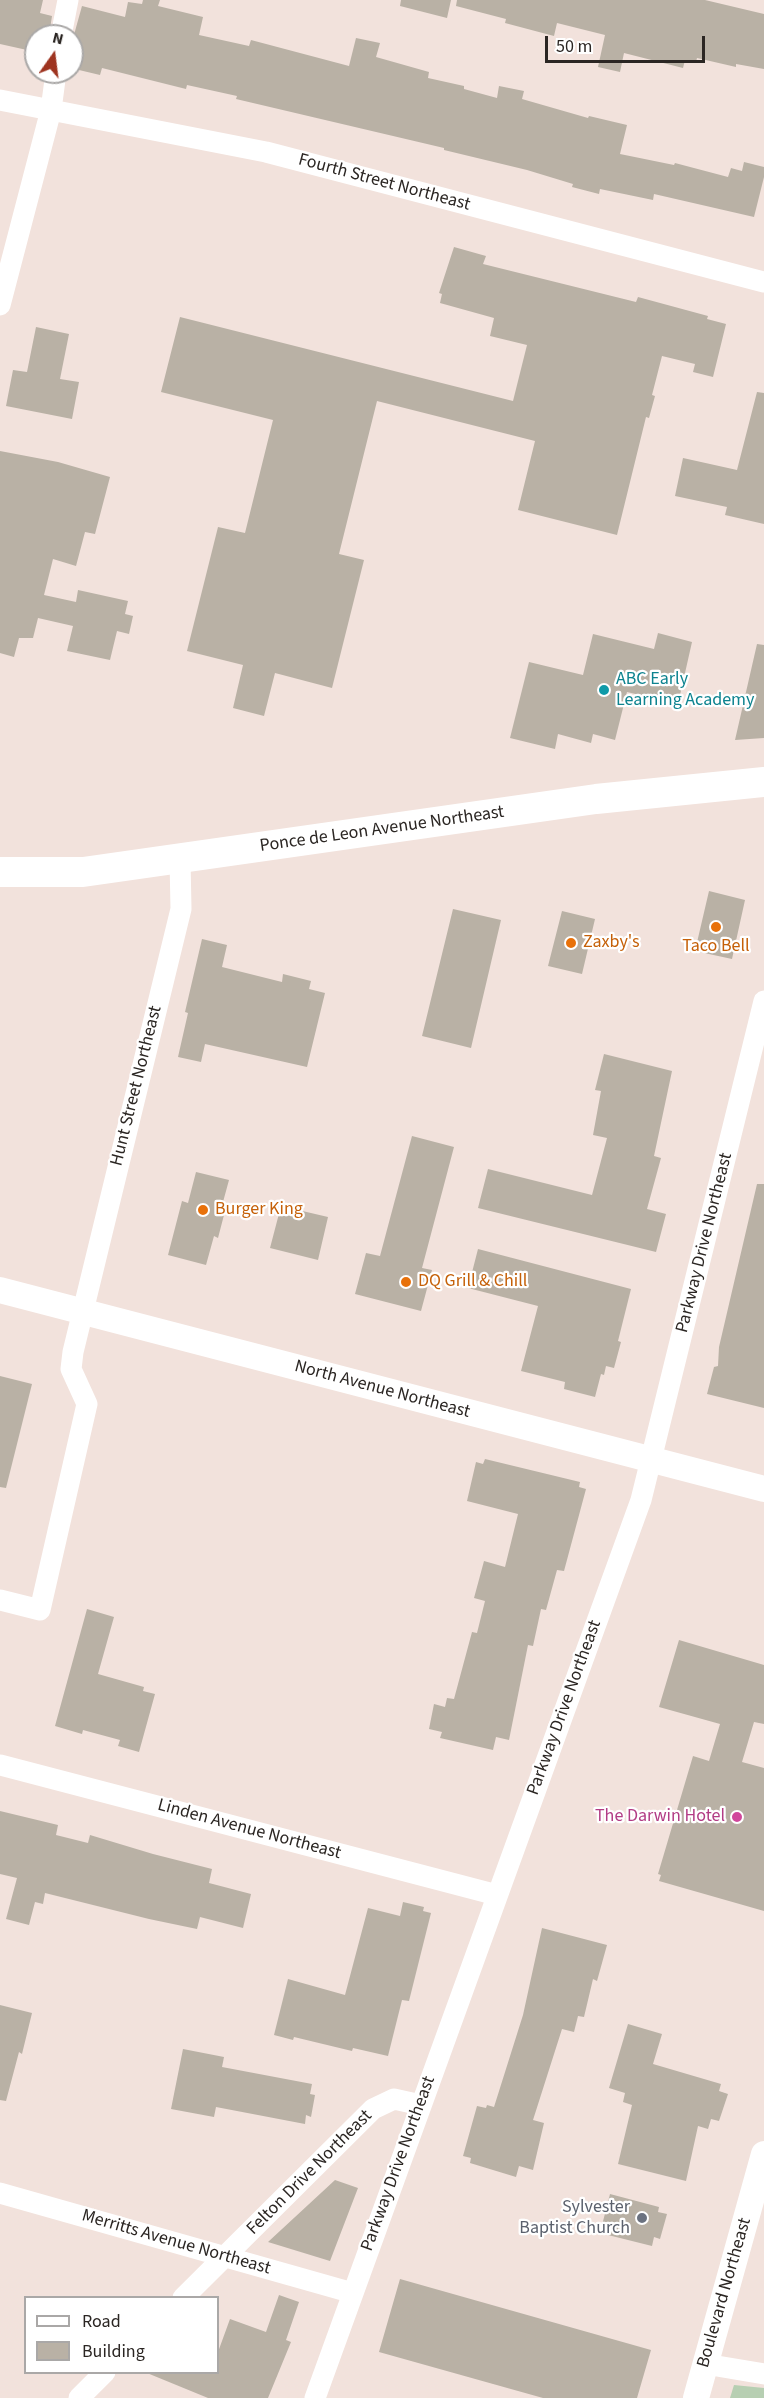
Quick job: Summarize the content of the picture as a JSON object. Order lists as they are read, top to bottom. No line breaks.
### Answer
{"streets":{"highway":["Ponce de Leon Avenue Northeast"],"main road":["North Avenue Northeast","Boulevard Northeast"],"street":["Fourth Street Northeast","Hunt Street Northeast","Parkway Drive Northeast","Linden Avenue Northeast","Felton Drive Northeast","Merritts Avenue Northeast"]},"crossings":[["Ponce de Leon Avenue Northeast","Hunt Street Northeast"],["Hunt Street Northeast","North Avenue Northeast"],["Parkway Drive Northeast","North Avenue Northeast"],["Parkway Drive Northeast","Linden Avenue Northeast"],["Parkway Drive Northeast","Felton Drive Northeast"],["Parkway Drive Northeast","Merritts Avenue Northeast"],["Felton Drive Northeast","Merritts Avenue Northeast"]],"places":["ABC Early Learning Academy","Taco Bell","Zaxby's","Burger King","DQ Grill & Chill","The Darwin Hotel","Sylvester Baptist Church"],"legend":["Road","Building"],"scale_bar":"50 m","north":"top"}
